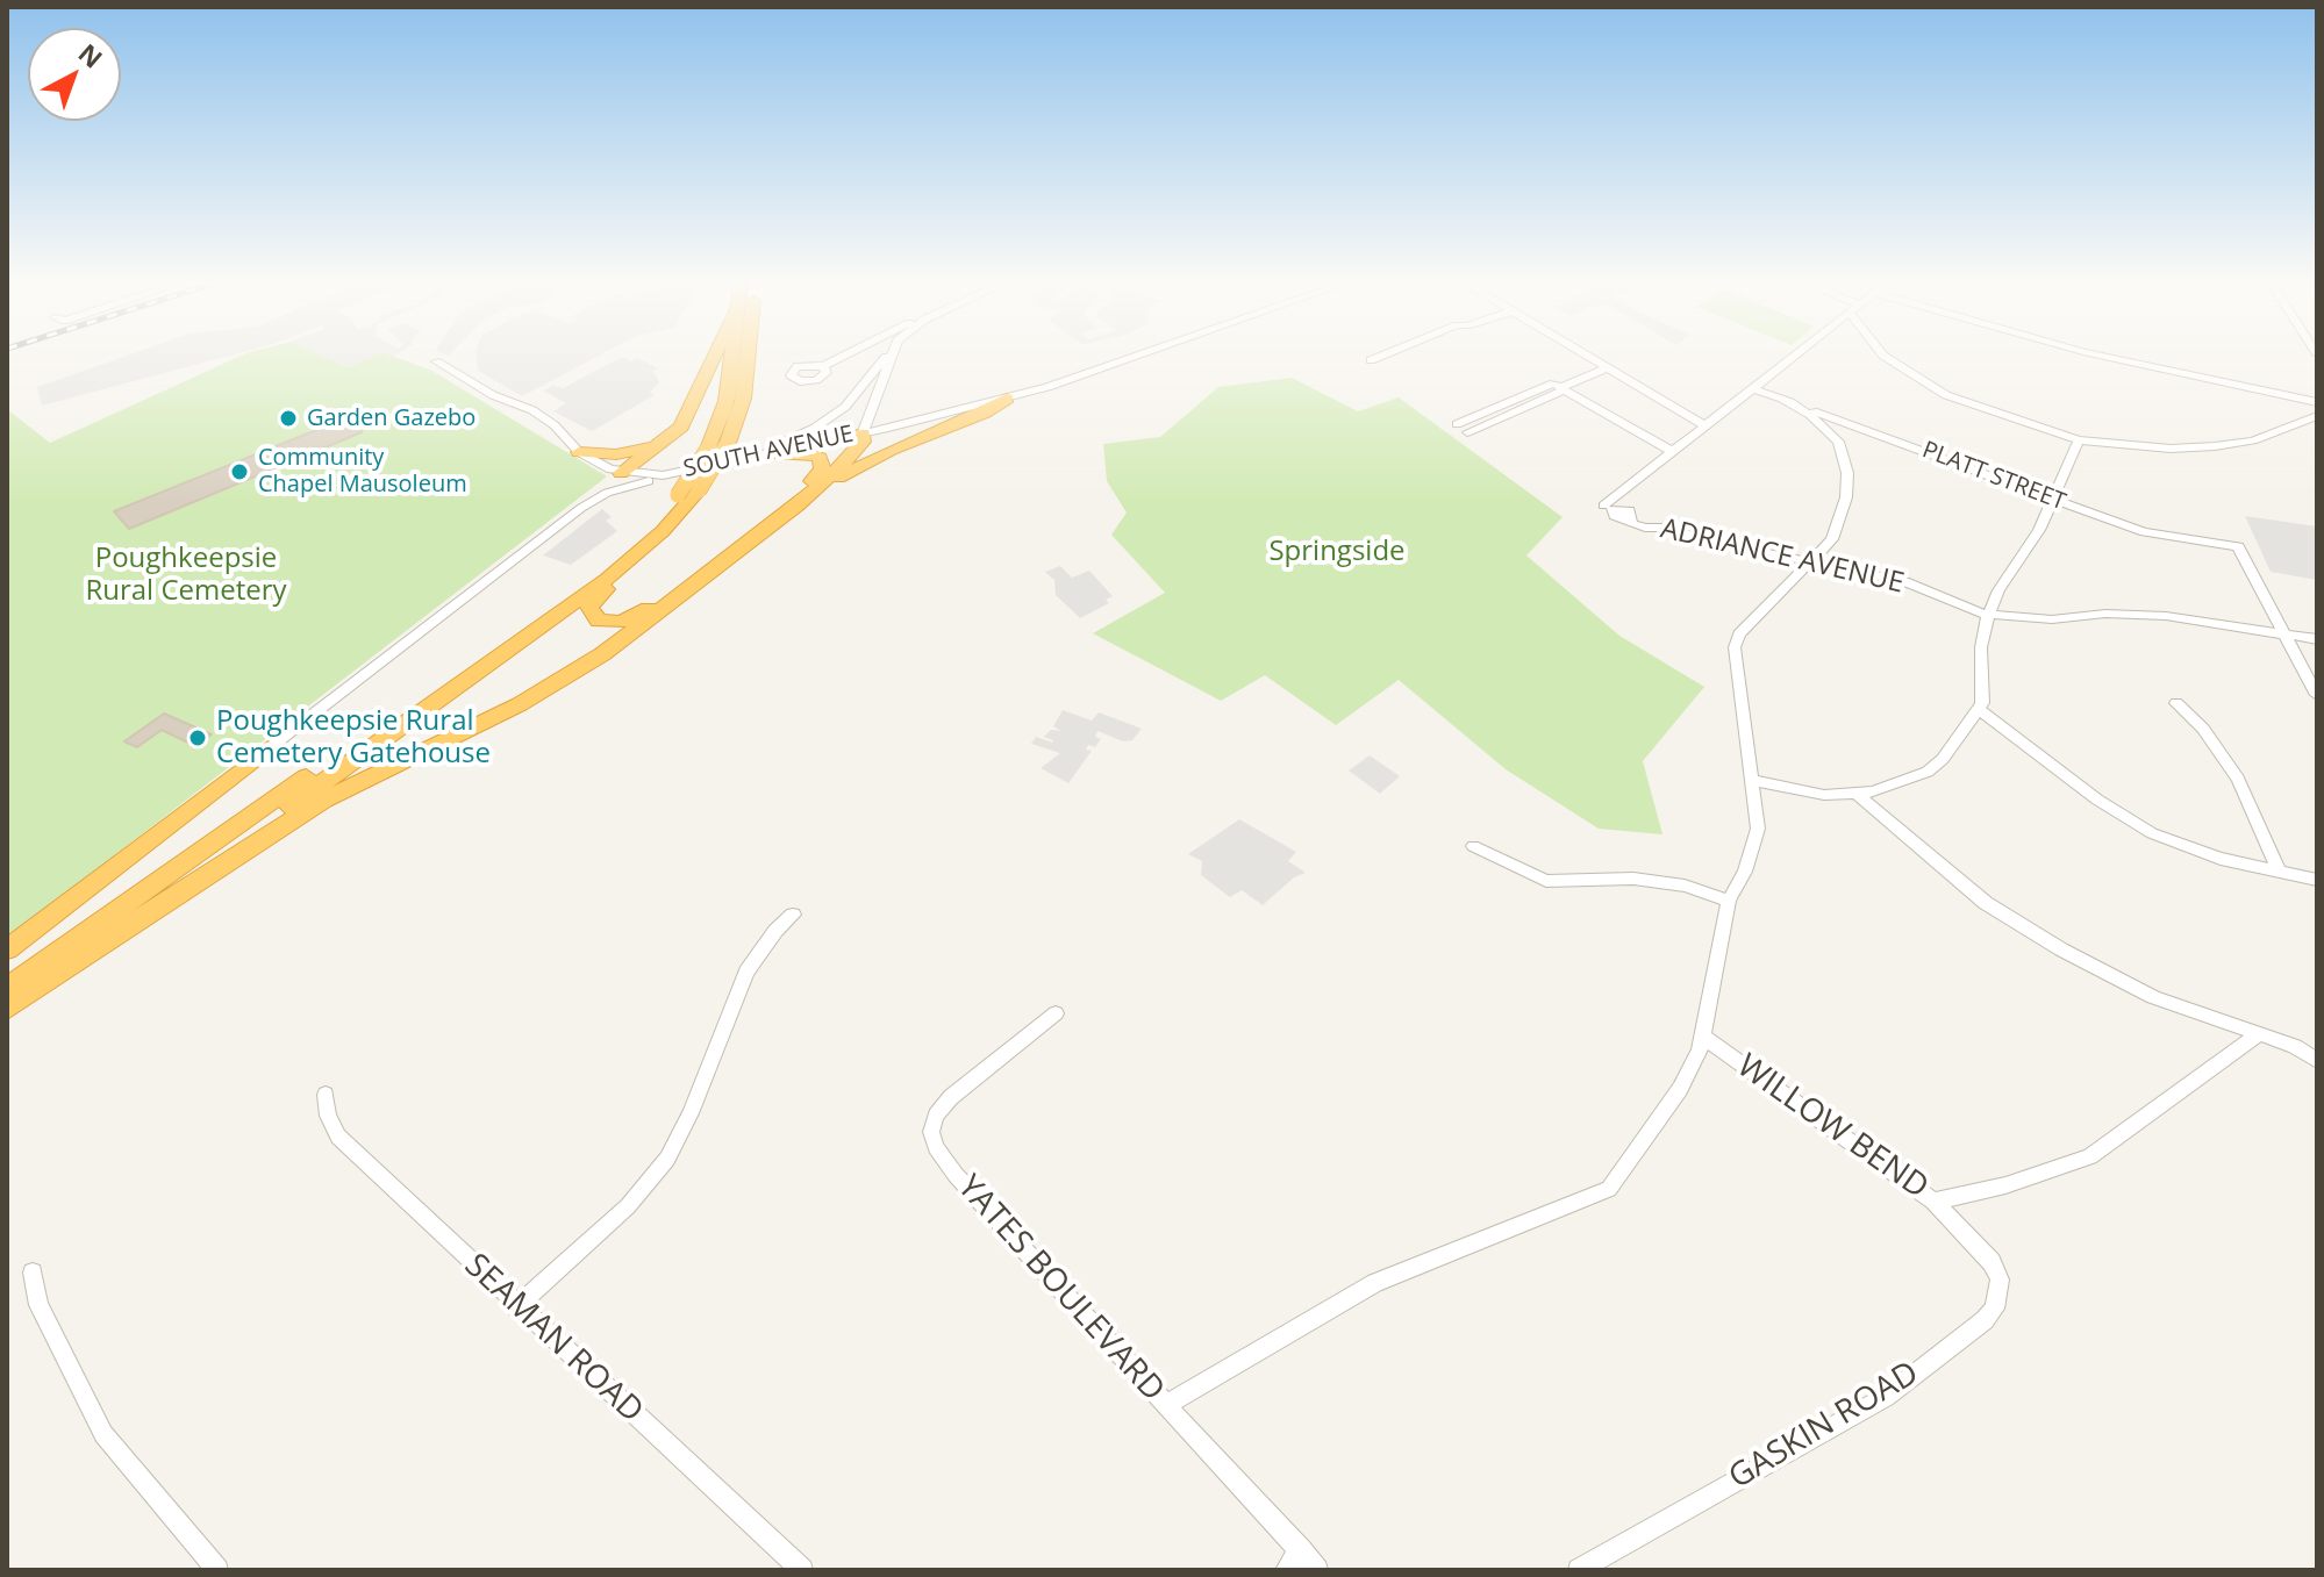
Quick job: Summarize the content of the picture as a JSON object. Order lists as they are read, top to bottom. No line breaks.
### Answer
{"streets":{"street":["SOUTH AVENUE","PLATT STREET","ADRIANCE AVENUE","WILLOW BEND","YATES BOULEVARD","SEAMAN ROAD","GASKIN ROAD"]},"crossings":[["PLATT STREET","ADRIANCE AVENUE"],["WILLOW BEND","GASKIN ROAD"]],"parks":["Springside","Poughkeepsie Rural Cemetery"],"places":["Garden Gazebo","Community Chapel Mausoleum","Poughkeepsie Rural Cemetery Gatehouse"],"north":"top right"}
